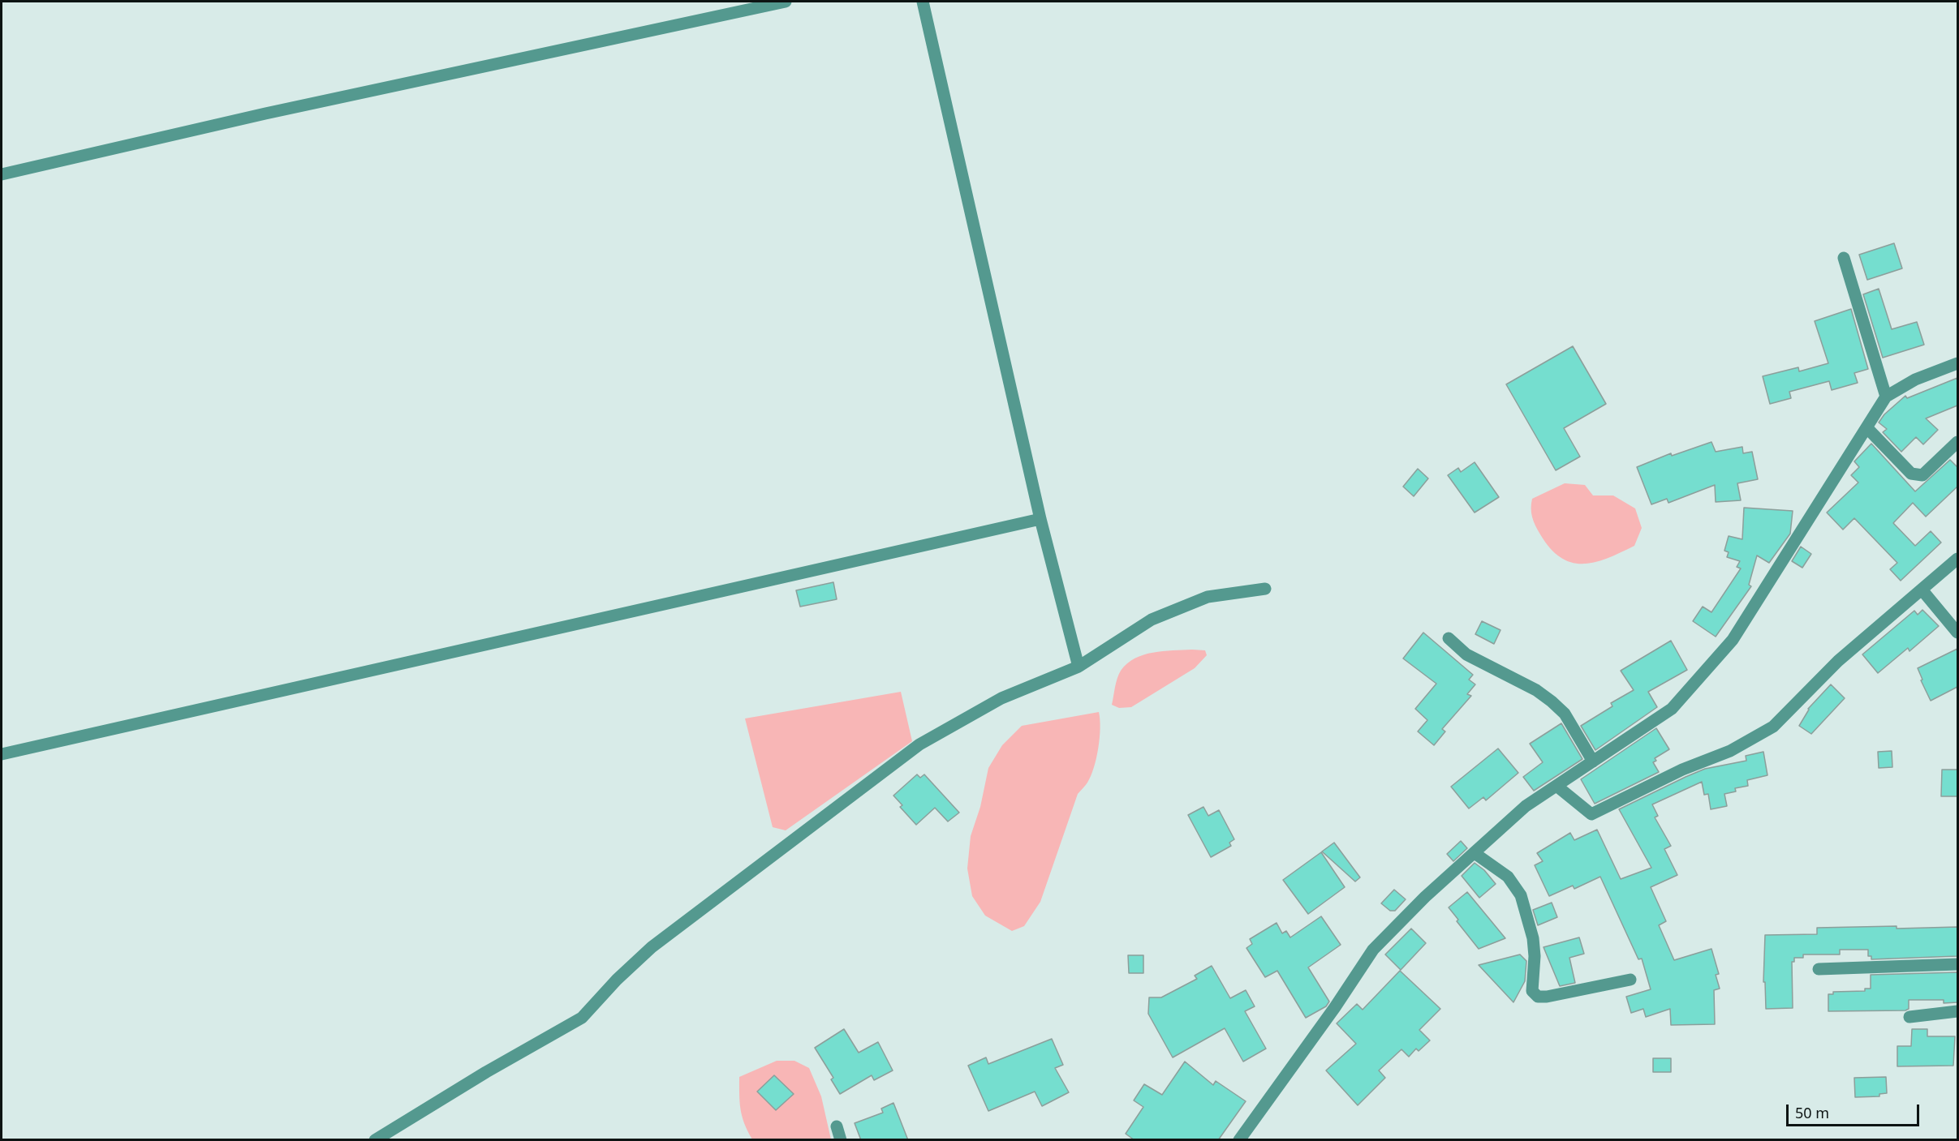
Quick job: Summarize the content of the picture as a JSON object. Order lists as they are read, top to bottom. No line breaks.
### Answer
{"scale_bar":"50 m"}
